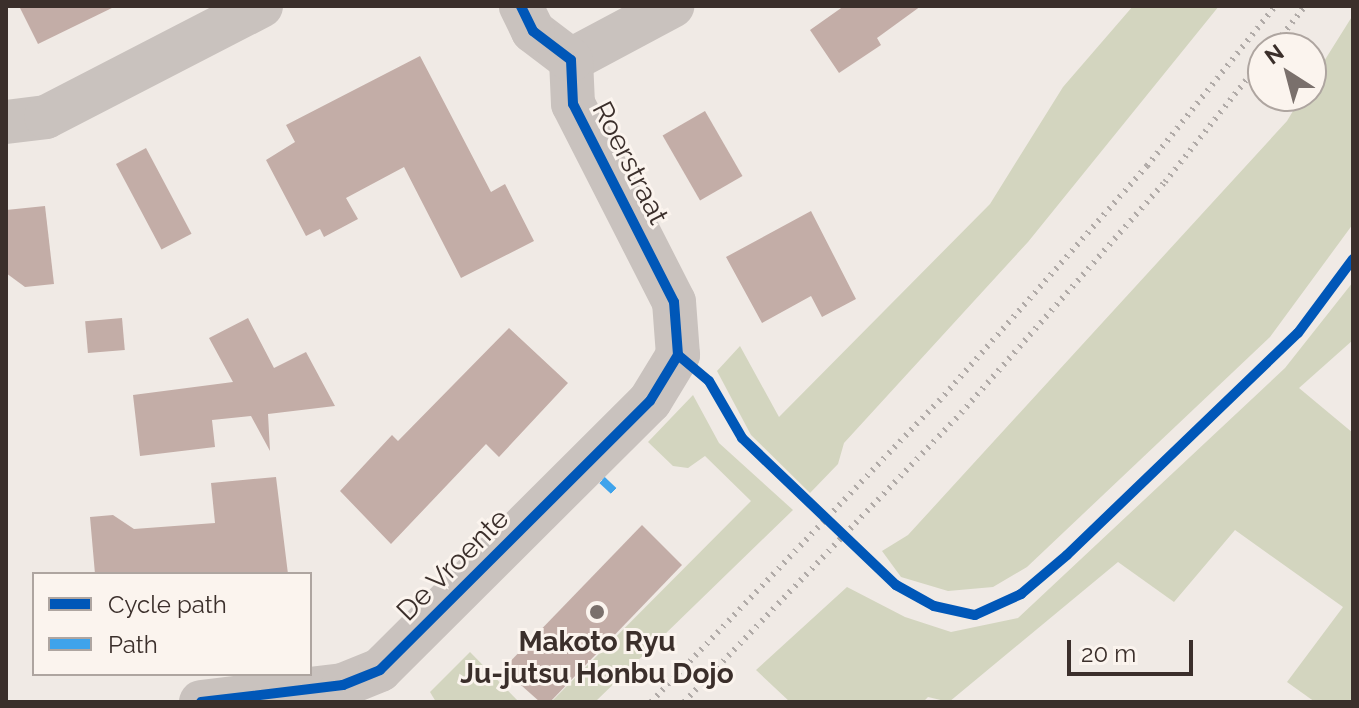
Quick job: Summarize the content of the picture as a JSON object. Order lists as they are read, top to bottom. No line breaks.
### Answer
{"streets":{"street":["Roerstraat","De Vroente"]},"crossings":[["Roerstraat","De Vroente"]],"places":["Makoto Ryu Ju-jutsu Honbu Dojo"],"legend":["Cycle path","Path"],"scale_bar":"20 m","north":"top left"}
